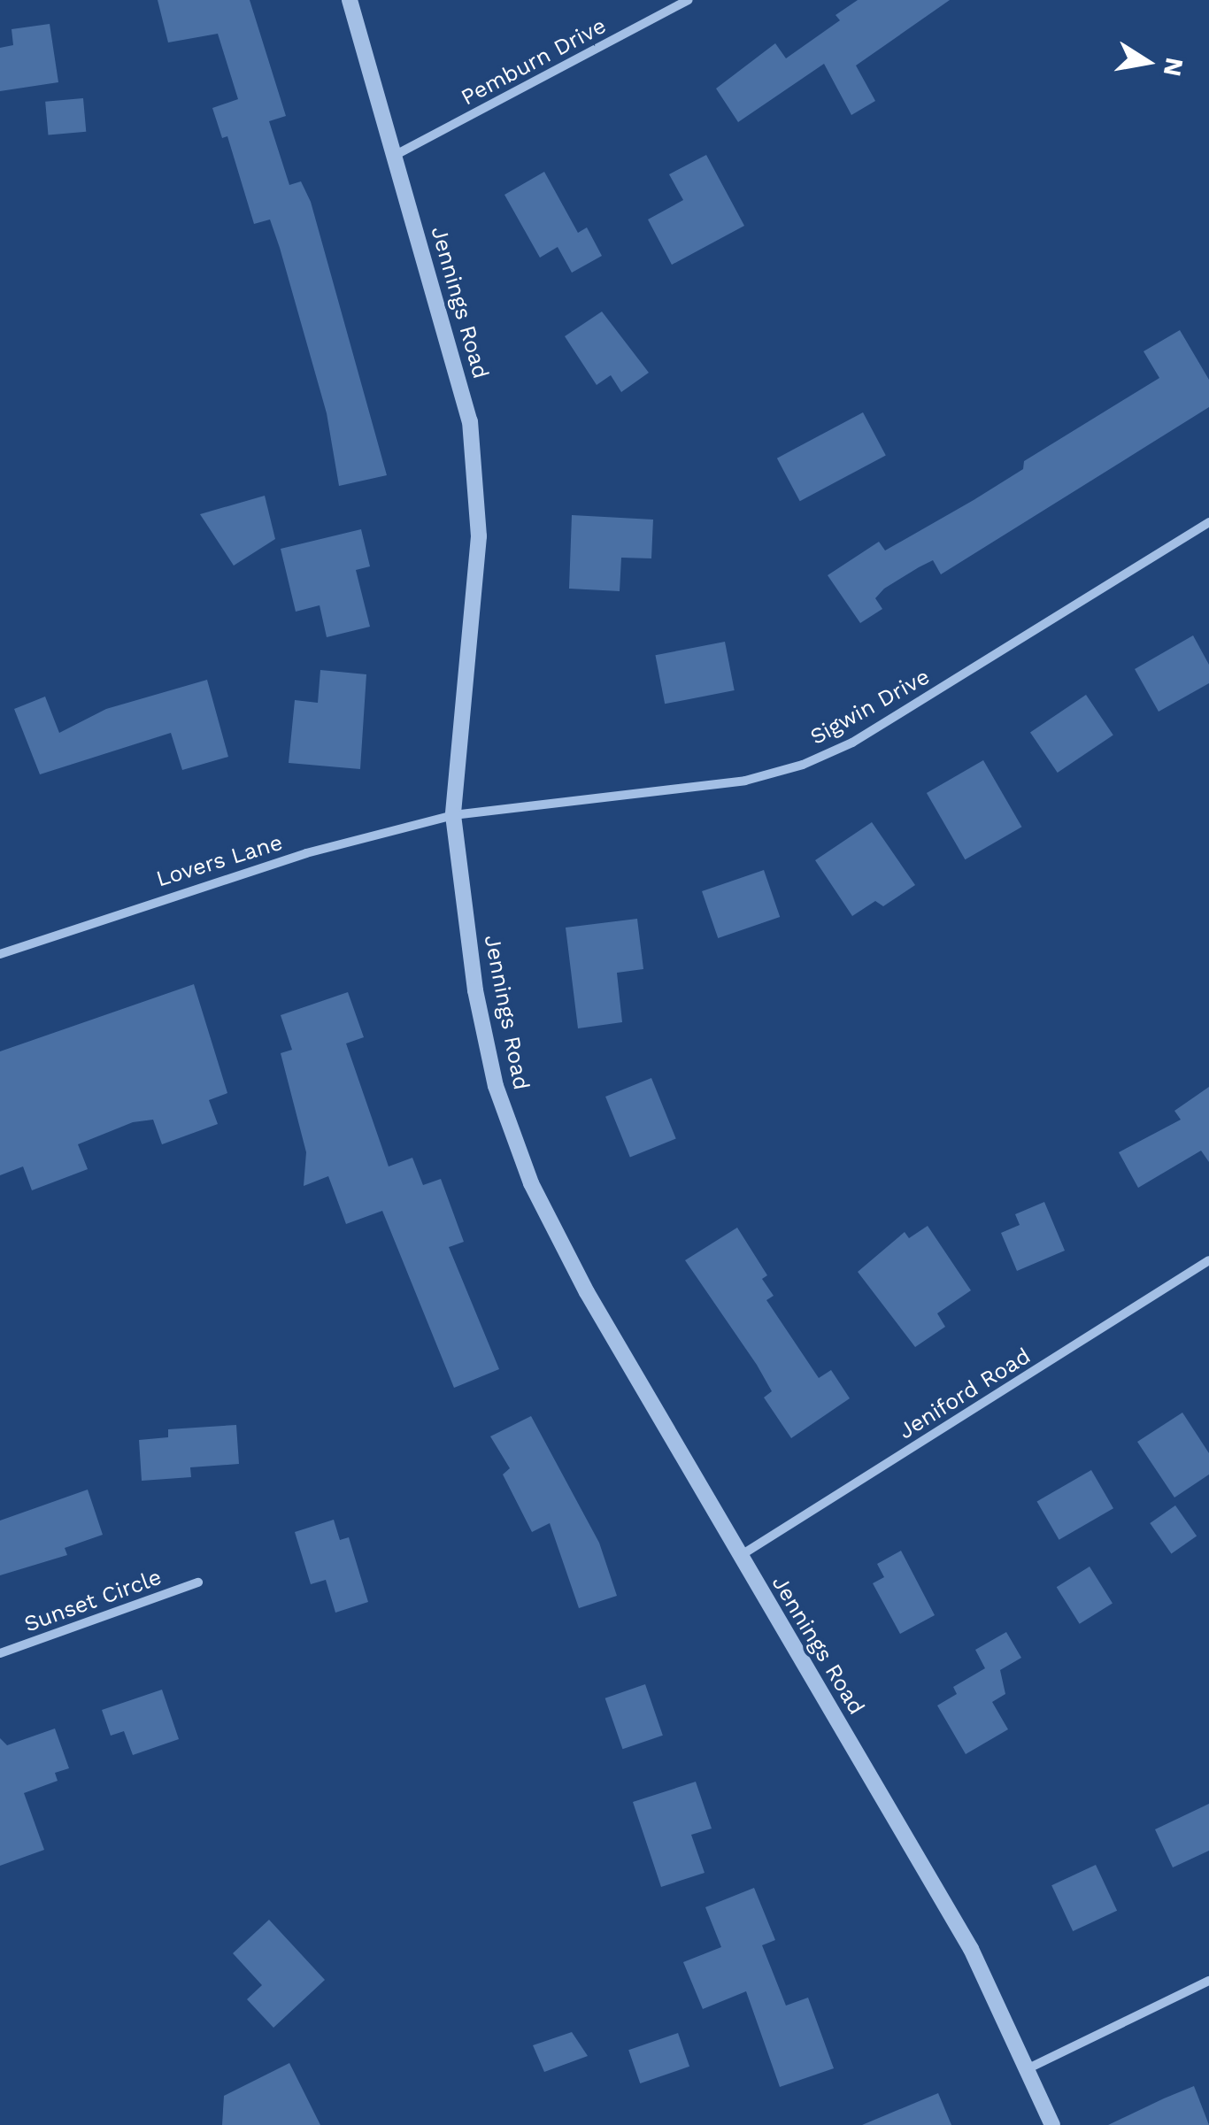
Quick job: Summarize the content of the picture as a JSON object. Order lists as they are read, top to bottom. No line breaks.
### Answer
{"streets":{"street":["Pemburn Drive","Jennings Road","Sigwin Drive","Lovers Lane","Jeniford Road","Sunset Circle"]},"crossings":[["Pemburn Drive","Jennings Road"],["Jennings Road","Sigwin Drive"],["Jennings Road","Lovers Lane"],["Jennings Road","Jeniford Road"],["Sigwin Drive","Lovers Lane"]],"north":"right"}
